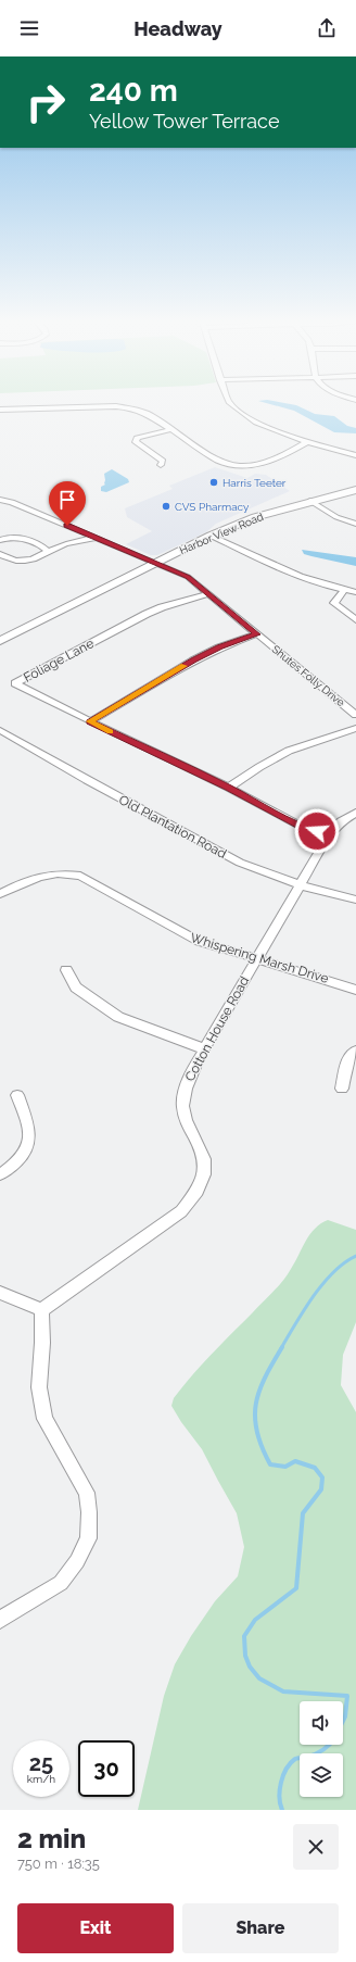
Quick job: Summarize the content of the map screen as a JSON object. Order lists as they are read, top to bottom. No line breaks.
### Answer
{"streets":{"main road":["Harbor View Road"],"street":["Foliage Lane","Shutes Folly Drive","Old Plantation Road","Whispering Marsh Drive","Cotton House Road"]},"crossings":[["Harbor View Road","Shutes Folly Drive"],["Foliage Lane","Shutes Folly Drive"],["Foliage Lane","Cotton House Road"],["Old Plantation Road","Cotton House Road"],["Whispering Marsh Drive","Cotton House Road"]],"places":["Harris Teeter","CVS Pharmacy"],"page":{"header":"Headway","turn":["240 m","Yellow Tower Terrace"],"speed":"25 km/h","limit":"30","heading":["2 min","750 m · 18:35"],"buttons":["Exit","Share"]}}
